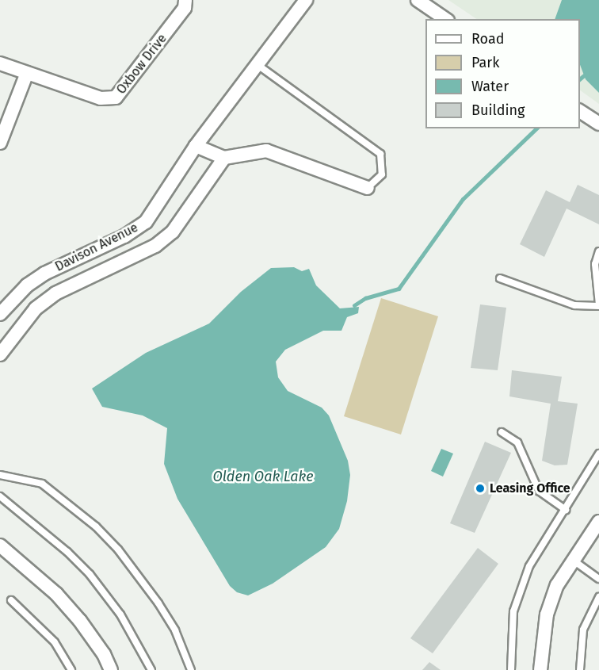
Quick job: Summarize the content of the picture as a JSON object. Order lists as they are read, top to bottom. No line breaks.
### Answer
{"streets":{"street":["Oxbow Drive","Davison Avenue"]},"water":["Olden Oak Lake"],"places":["Leasing Office"],"legend":["Road","Park","Water","Building"]}
